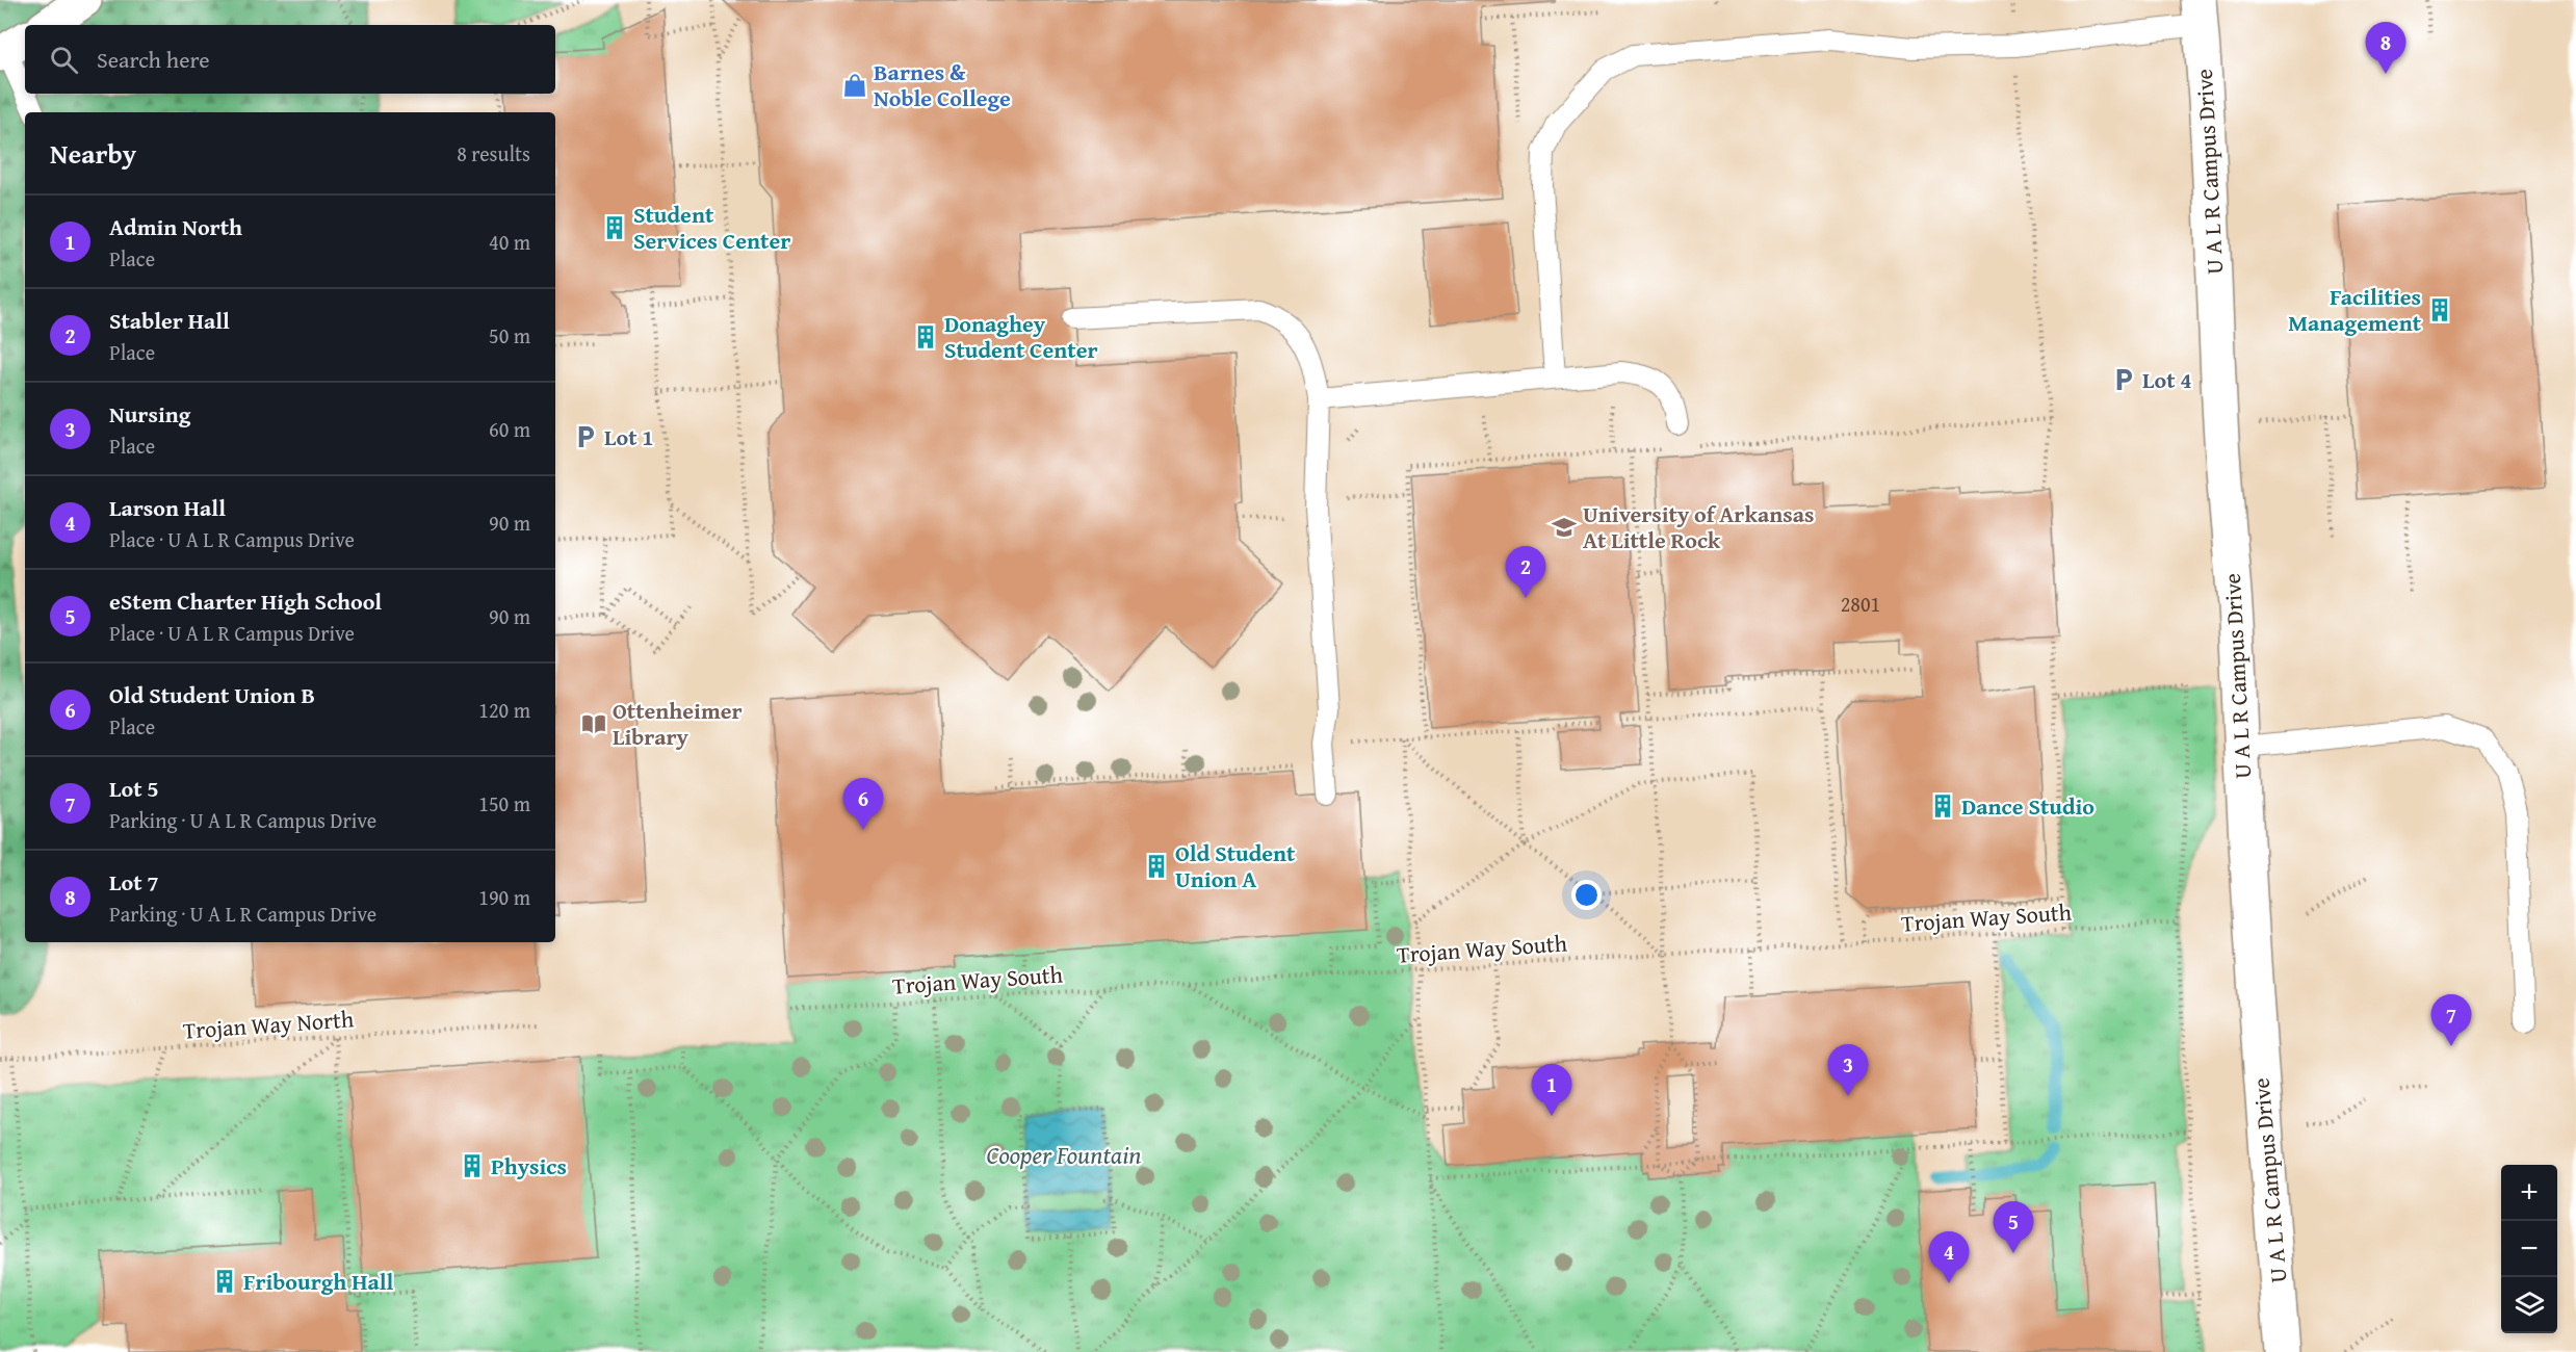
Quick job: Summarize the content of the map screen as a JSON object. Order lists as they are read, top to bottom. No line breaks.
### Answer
{"streets":{"street":["U A L R Campus Drive"],"path":["Trojan Way South","Trojan Way North"]},"water":["Cooper Fountain"],"places":{"shop":["Barnes & Noble College"],"building":["Student Services Center","Facilities Management","Donaghey Student Center","Dance Studio","Old Student Union A","Physics","Fribourgh Hall"],"parking":["Lot 4","Lot 1"],"school or university":["University of Arkansas At Little Rock"],"library":["Ottenheimer Library"]},"house_numbers":["2801"],"page":{"pins":["8","2","6","7","3","1","5","4"],"search":"Search here","heading":["Nearby","8 results"],"list":[{"mark":"1","name":"Admin North","note":"Place","value":"40 m"},{"mark":"2","name":"Stabler Hall","note":"Place","value":"50 m"},{"mark":"3","name":"Nursing","note":"Place","value":"60 m"},{"mark":"4","name":"Larson Hall","note":"Place · U A L R Campus Drive","value":"90 m"},{"mark":"5","name":"eStem Charter High School","note":"Place · U A L R Campus Drive","value":"90 m"},{"mark":"6","name":"Old Student Union B","note":"Place","value":"120 m"},{"mark":"7","name":"Lot 5","note":"Parking · U A L R Campus Drive","value":"150 m"},{"mark":"8","name":"Lot 7","note":"Parking · U A L R Campus Drive","value":"190 m"}],"map_buttons":["+","−"]}}
